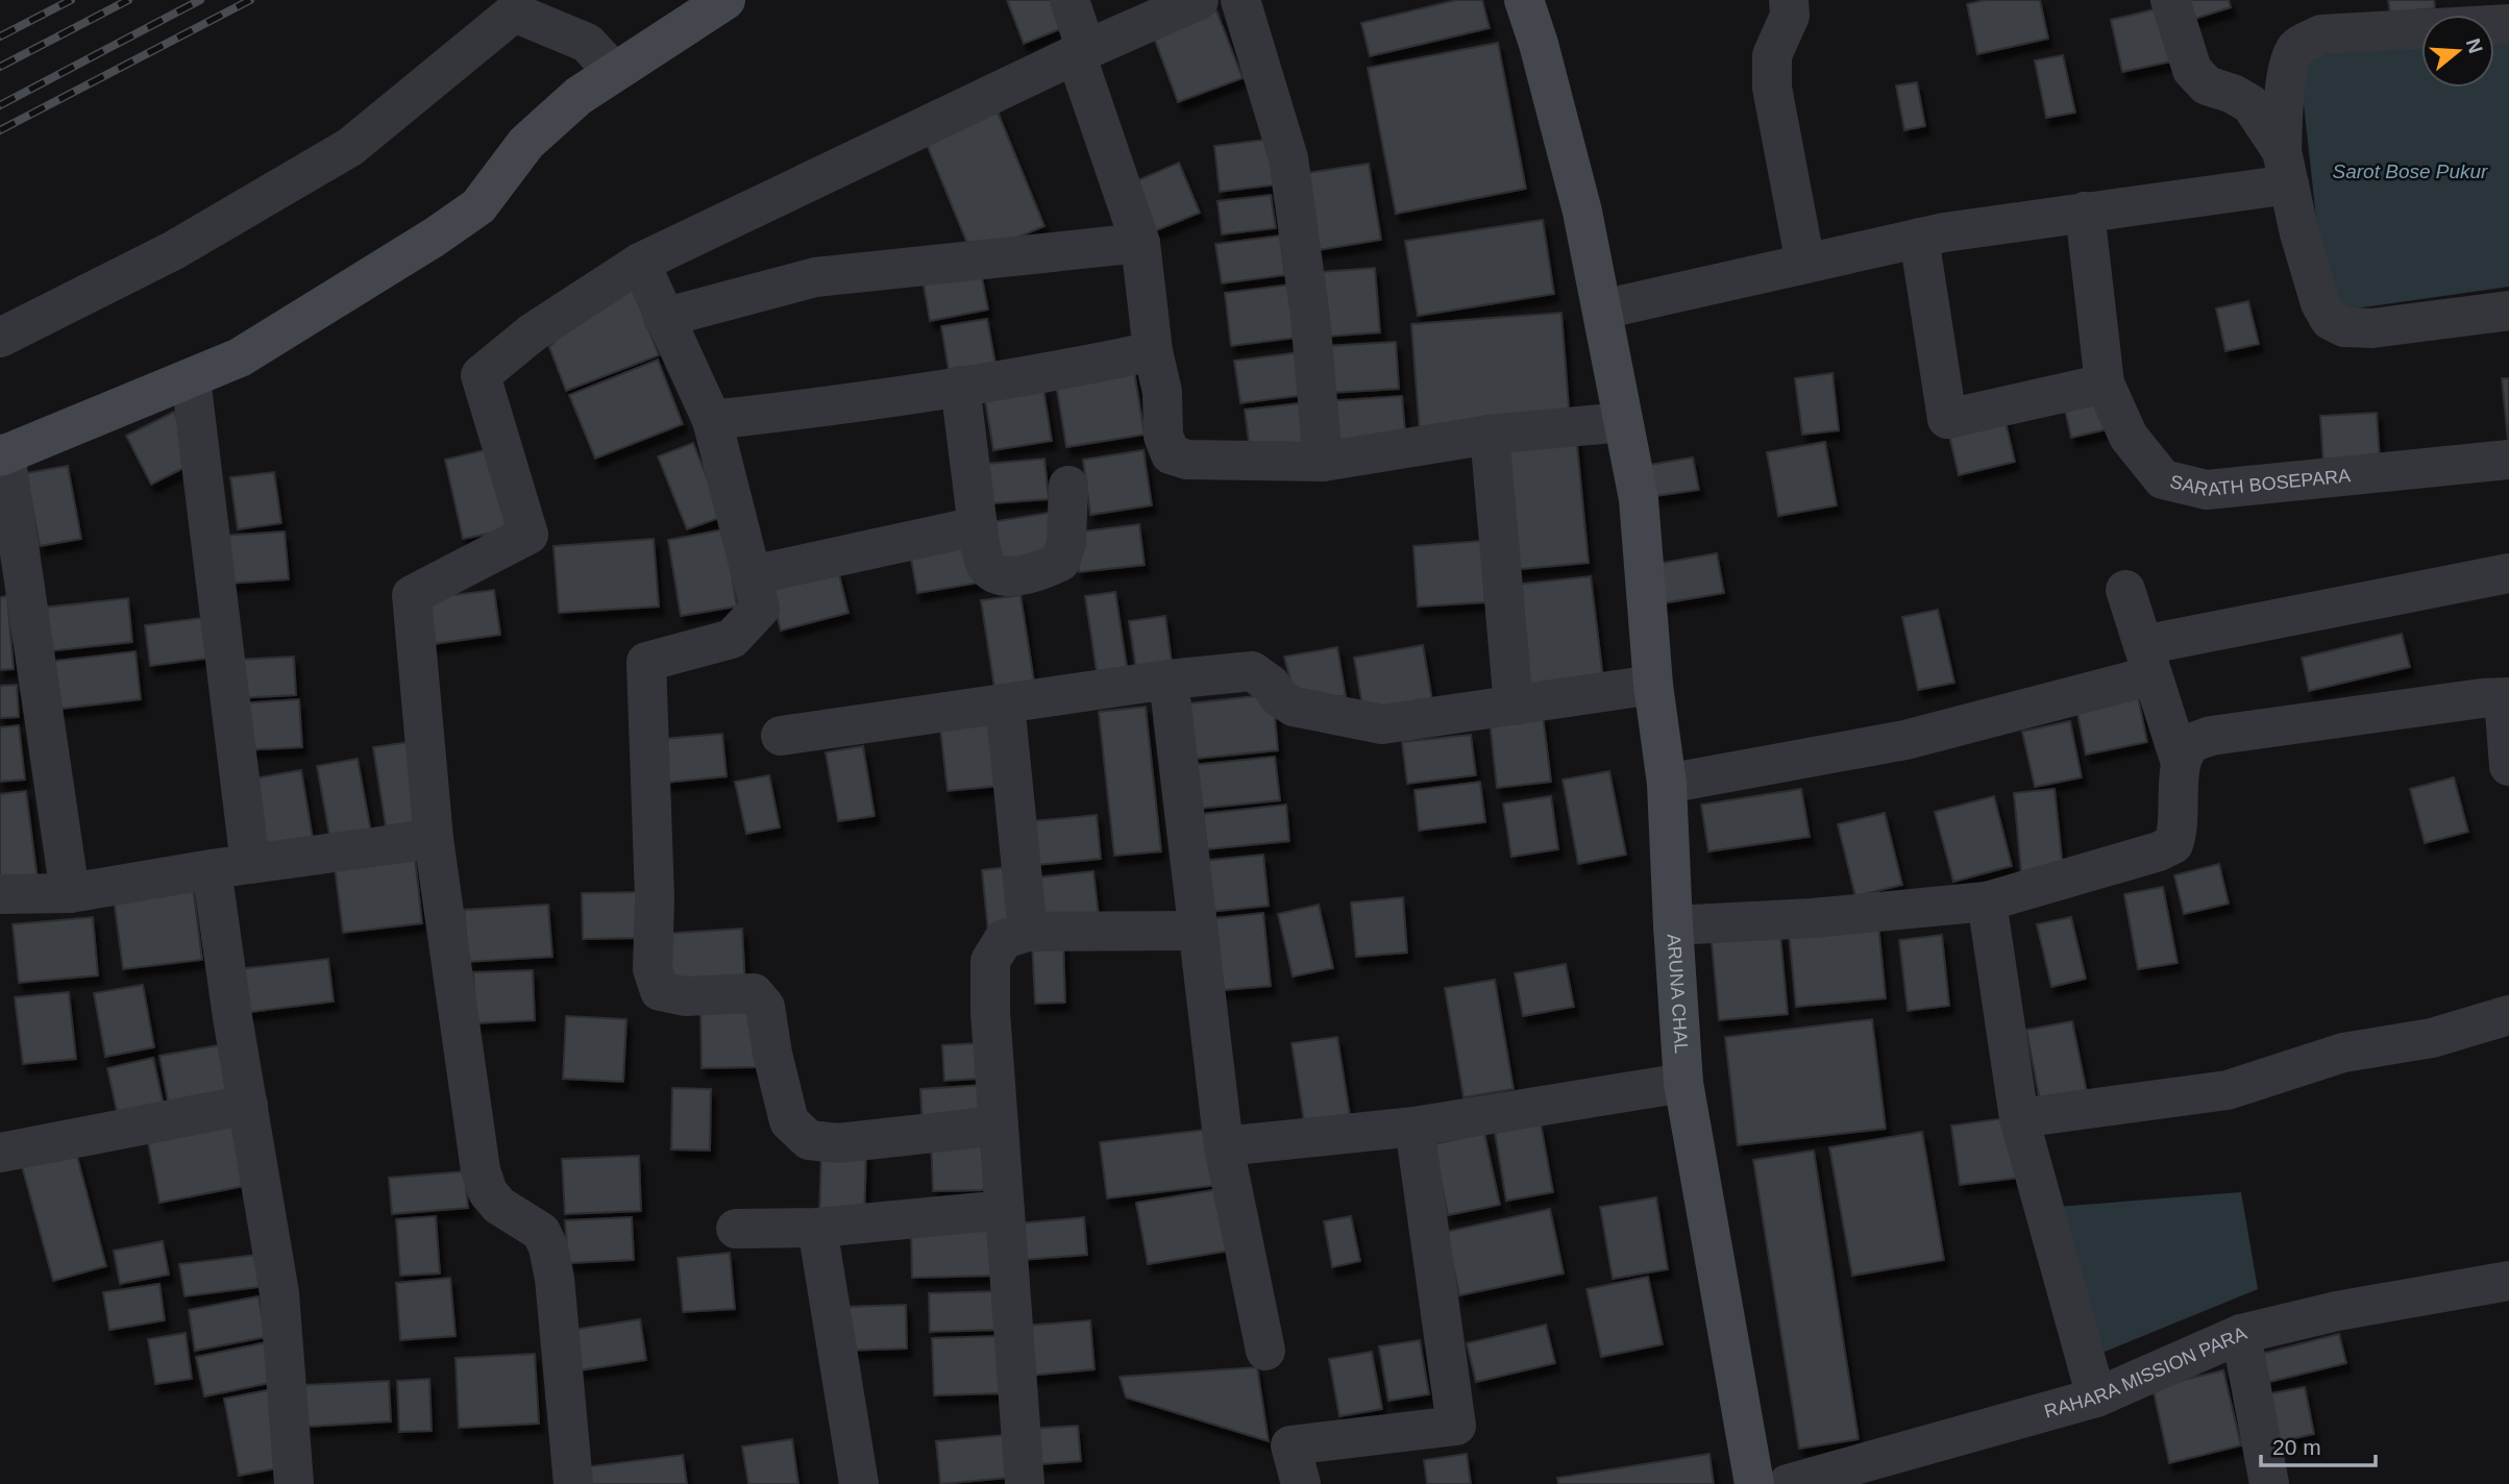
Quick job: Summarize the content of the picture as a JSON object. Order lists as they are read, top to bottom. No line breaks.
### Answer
{"streets":{"street":["SARATH BOSEPARA","ARUNA CHAL","RAHARA MISSION PARA"]},"water":["Sarot Bose Pukur"],"scale_bar":"20 m","north":"right"}
